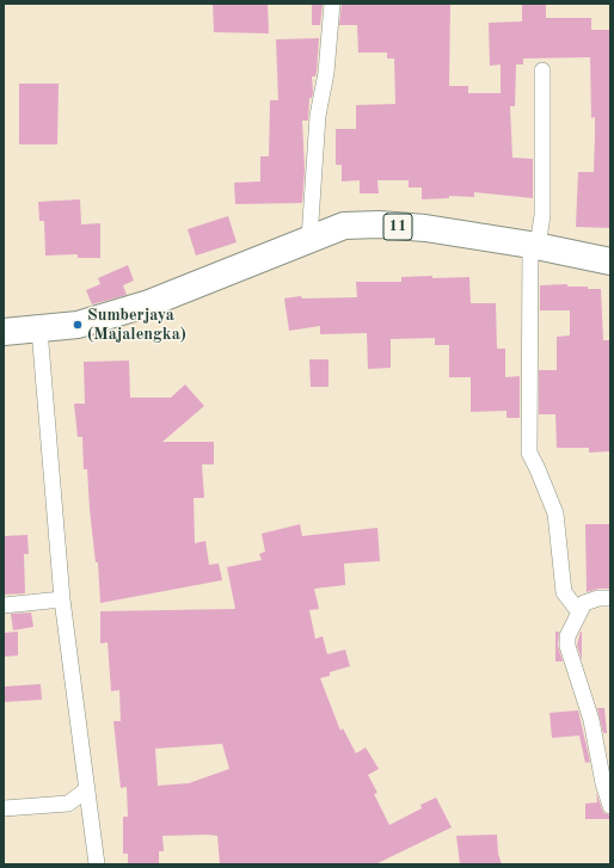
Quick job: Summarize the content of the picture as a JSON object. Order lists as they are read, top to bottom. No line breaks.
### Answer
{"streets":{"highway":["11"]},"places":["Sumberjaya (Majalengka)"]}
